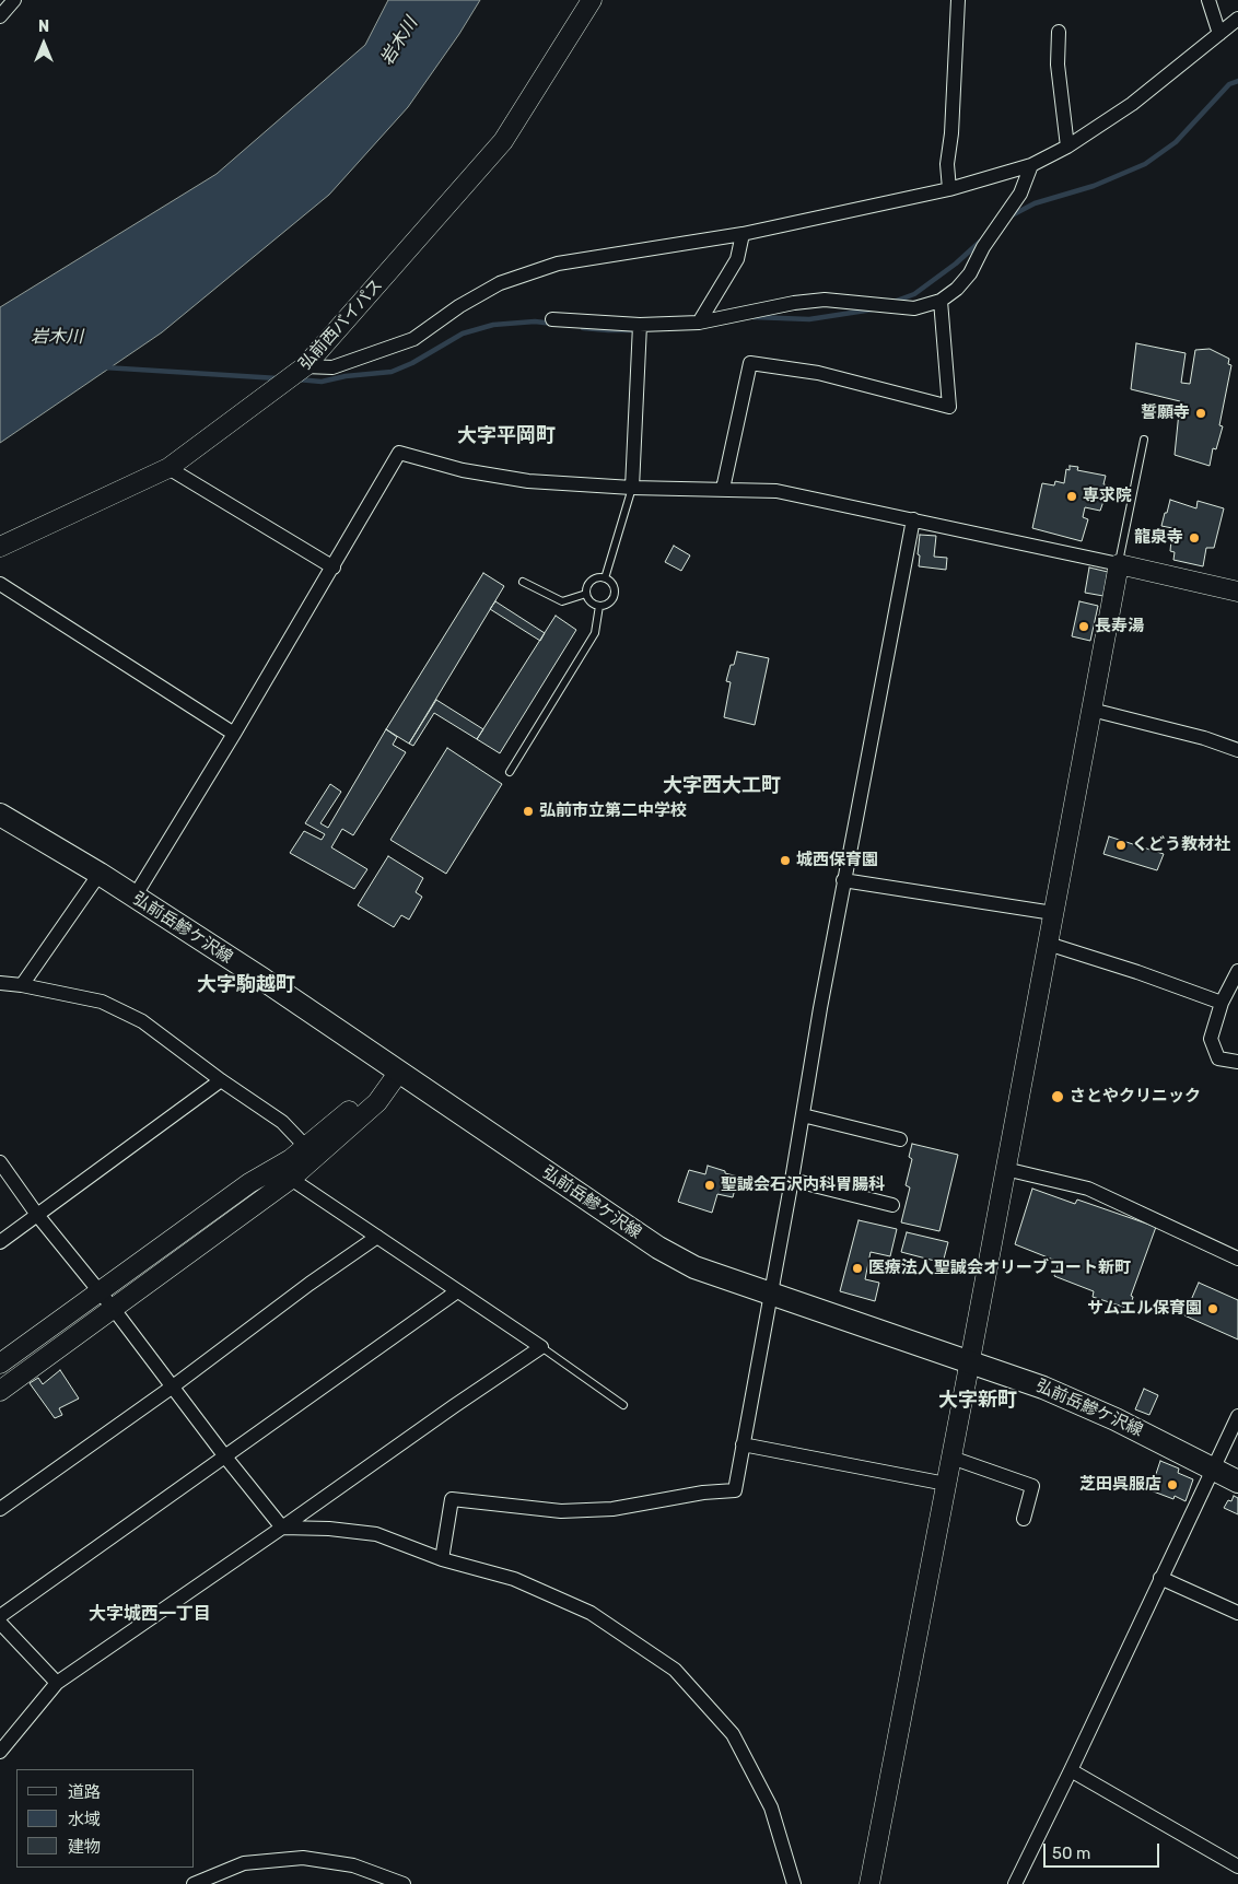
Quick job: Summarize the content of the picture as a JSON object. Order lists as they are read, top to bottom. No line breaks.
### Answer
{"streets":{"main road":["弘前岳鰺ケ沢線"],"street":["弘前西バイパス"]},"districts":["大字平岡町","大字西大工町","大字駒越町","大字新町","大字城西一丁目"],"water":["岩木川"],"places":["誓願寺","専求院","龍泉寺","長寿湯","弘前市立第二中学校","くどう教材社","城西保育園","さとやクリニック","聖誠会石沢内科胃腸科","医療法人聖誠会オリーブコート新町","サムエル保育園","芝田呉服店"],"legend":["道路","水域","建物"],"scale_bar":"50 m","north":"top"}
